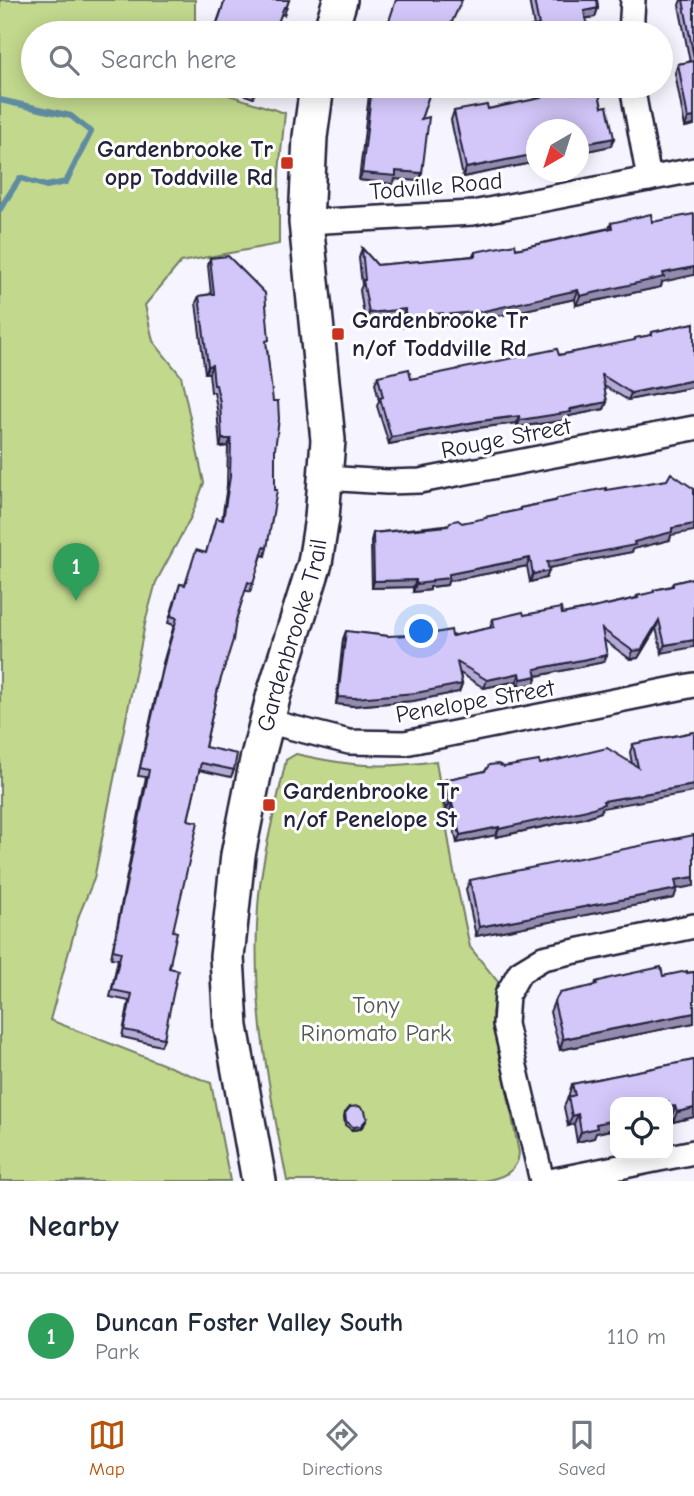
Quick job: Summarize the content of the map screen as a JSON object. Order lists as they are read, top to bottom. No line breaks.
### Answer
{"streets":{"street":["Todville Road","Rouge Street","Gardenbrooke Trail","Penelope Street"]},"crossings":[["Todville Road","Gardenbrooke Trail"],["Rouge Street","Gardenbrooke Trail"],["Gardenbrooke Trail","Penelope Street"]],"parks":["Tony Rinomato Park"],"places":{"transit":["Gardenbrooke Tr opp Toddville Rd","Gardenbrooke Tr n/of Toddville Rd","Gardenbrooke Tr n/of Penelope St"]},"north":"bottom left","page":{"search":"Search here","pins":"1","heading":"Nearby","list":[{"mark":"1","name":"Duncan Foster Valley South","note":"Park","value":"110 m"}],"nav":["Map","Directions","Saved"]}}
